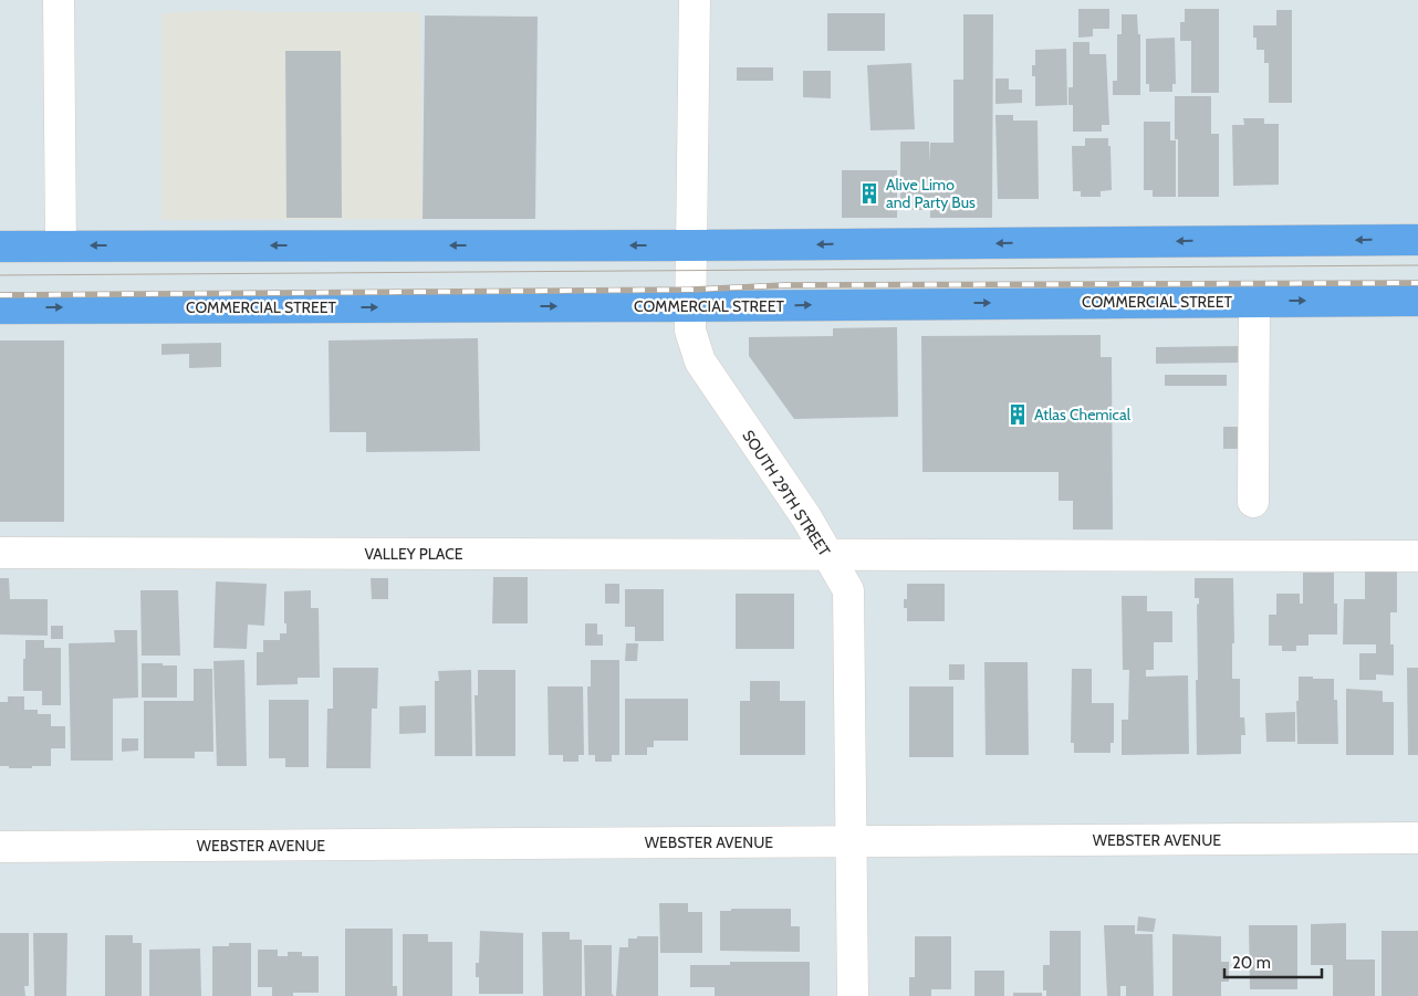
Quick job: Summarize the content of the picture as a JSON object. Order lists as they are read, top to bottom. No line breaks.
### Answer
{"streets":{"main road":["COMMERCIAL STREET"],"street":["SOUTH 29TH STREET","VALLEY PLACE","WEBSTER AVENUE"]},"crossings":[["COMMERCIAL STREET","SOUTH 29TH STREET"],["SOUTH 29TH STREET","VALLEY PLACE"],["SOUTH 29TH STREET","WEBSTER AVENUE"]],"places":{"building":["Alive Limo and Party Bus","Atlas Chemical"]},"scale_bar":"20 m"}
